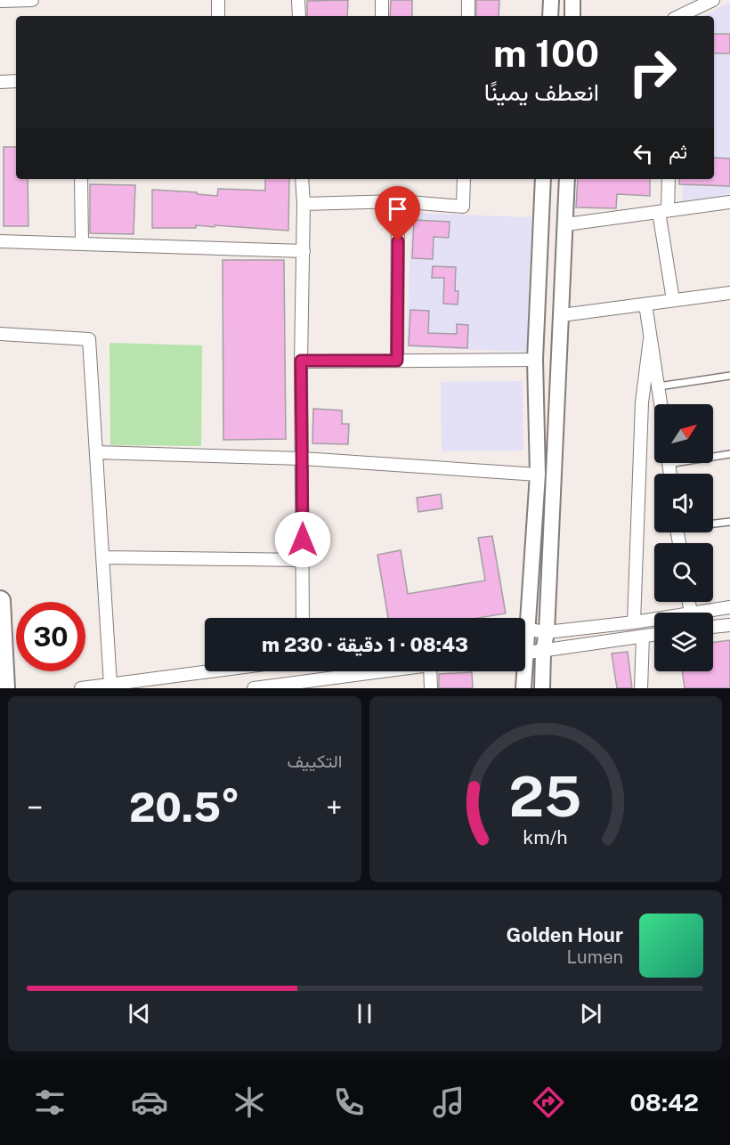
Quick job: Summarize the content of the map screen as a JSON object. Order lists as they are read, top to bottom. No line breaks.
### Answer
{"north":"top right","page":{"turn":["100 m","انعطف يمينًا"],"then":"ثم","limit":"30","trip":"08:43 · 1 دقيقة · 230 m","tile":"التكييف","heat":["−","20.5°","+"],"song":["Golden Hour","Lumen"],"tabs":"08:42","gauge":["25","km/h"]}}
